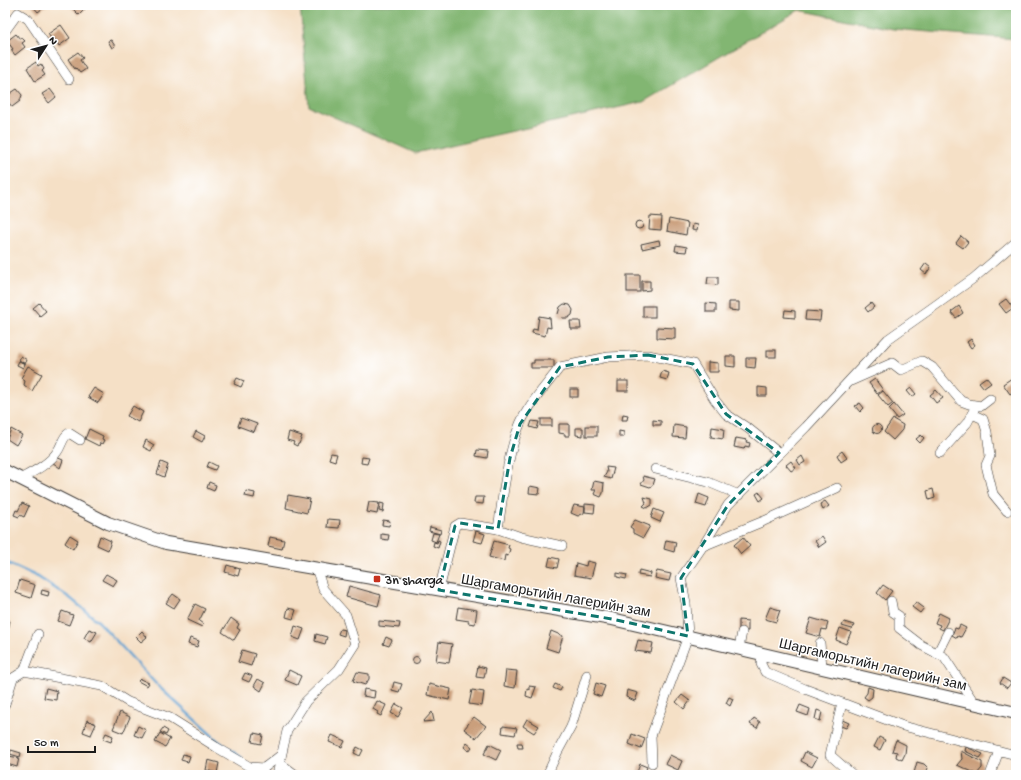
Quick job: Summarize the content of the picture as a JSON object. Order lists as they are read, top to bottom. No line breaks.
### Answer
{"streets":{"street":["Шаргаморьтийн лагерийн зам"]},"places":{"transit":["3n sharga"]},"scale_bar":"50 m","north":"top right"}
